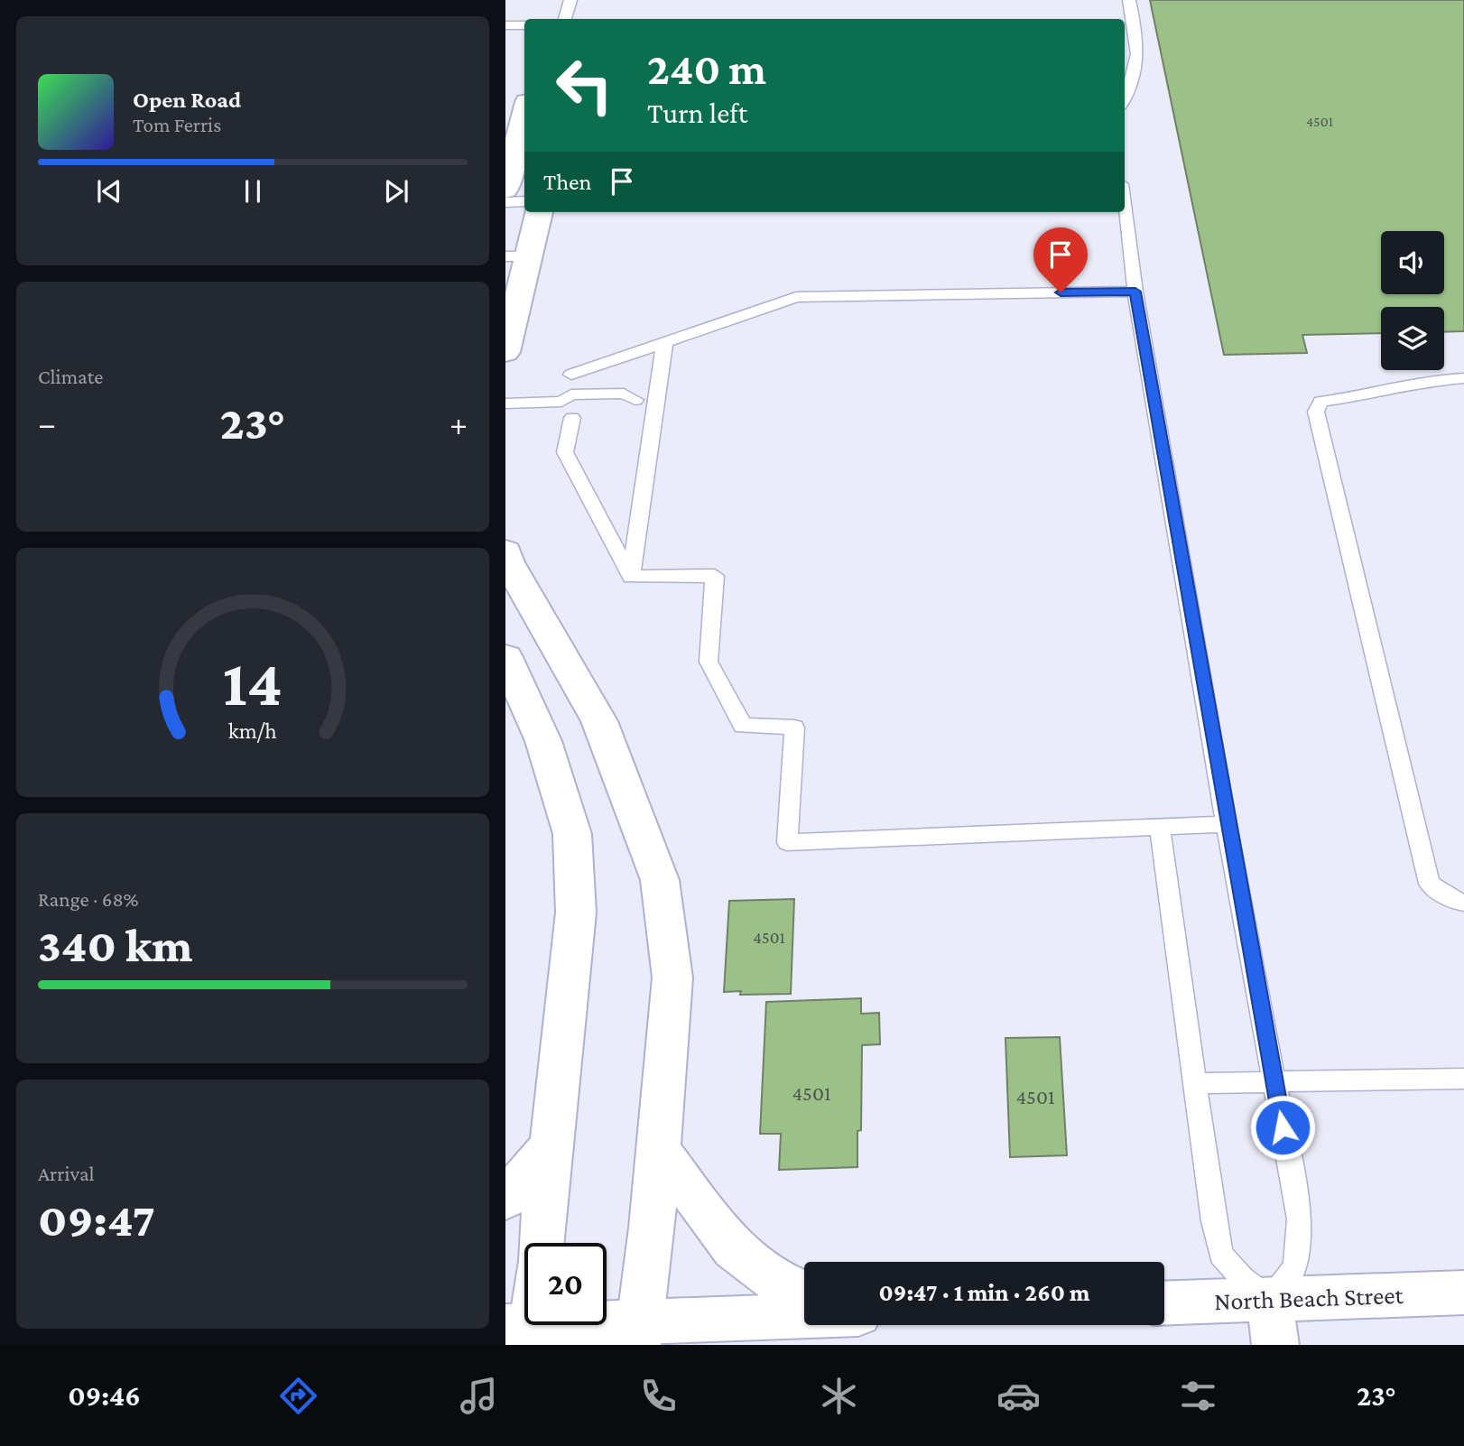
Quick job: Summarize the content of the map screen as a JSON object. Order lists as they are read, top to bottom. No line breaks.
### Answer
{"streets":{"street":["North Beach Street"]},"house_numbers":["4501","4501","4501","4501"],"page":{"turn":["240 m","Turn left"],"song":["Open Road","Tom Ferris"],"then":"Then","tile":["Climate",["Range · 68%","340 km"],["Arrival","09:47"]],"heat":["−","23°","+"],"limit":"20","trip":"09:47 · 1 min · 260 m","tabs":["09:46","23°"],"gauge":["14","km/h"]}}
